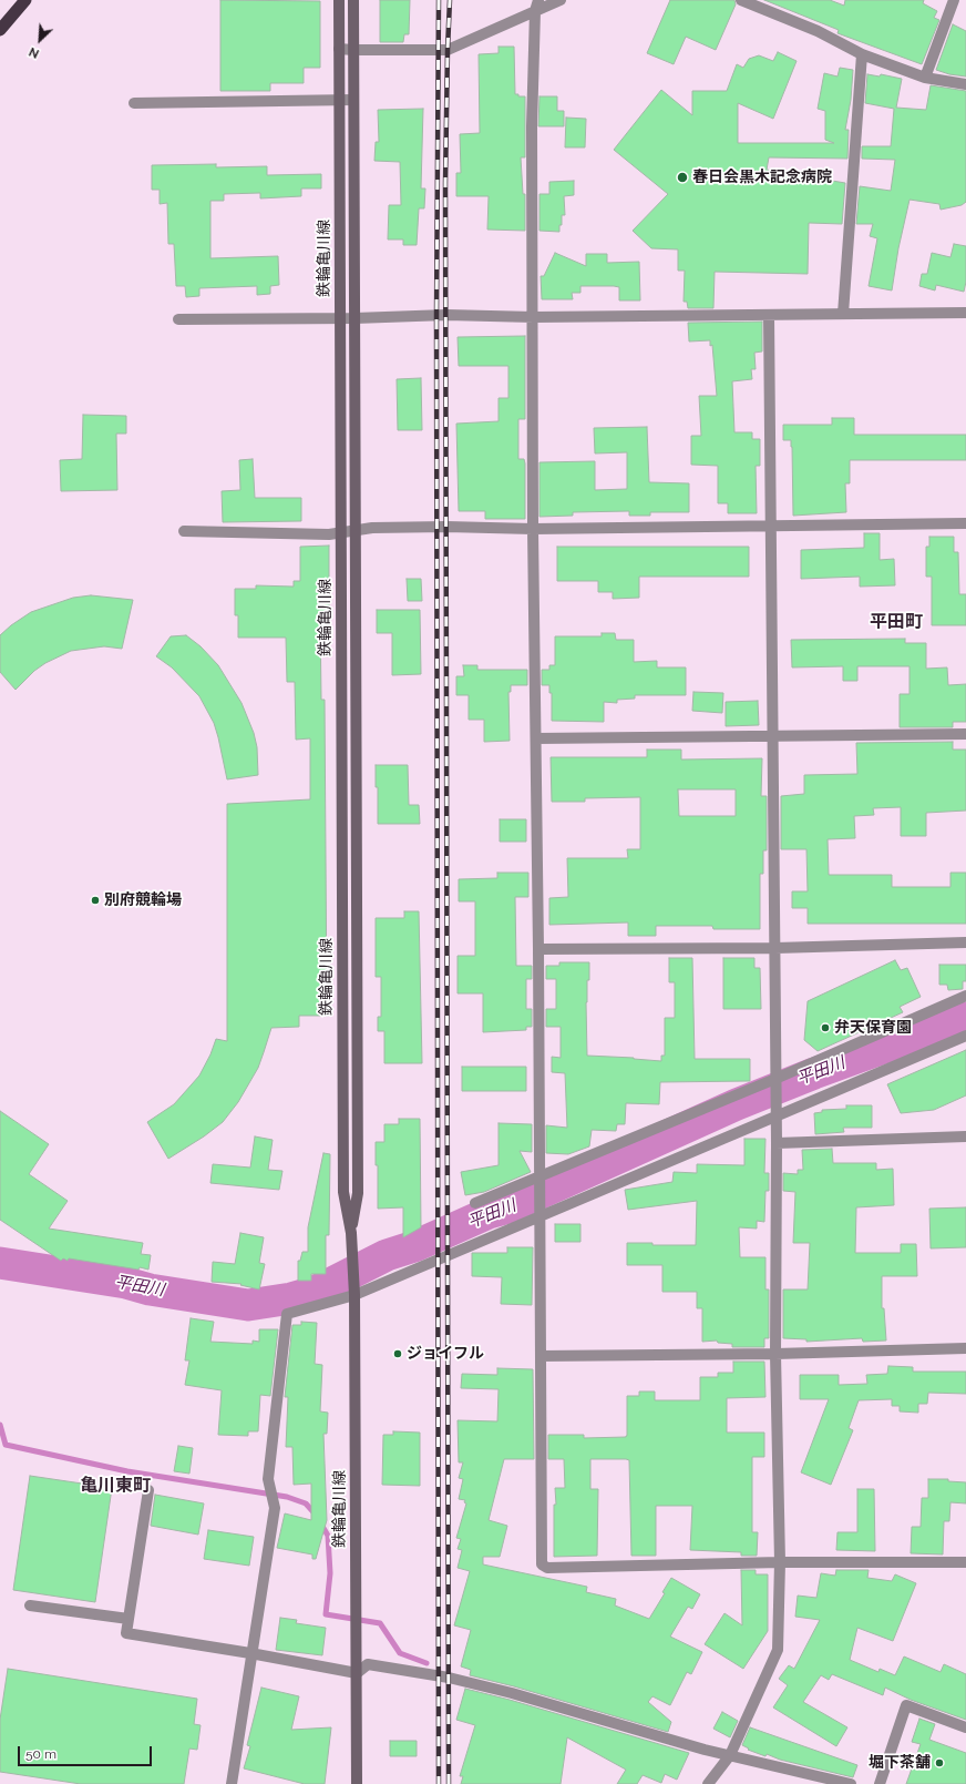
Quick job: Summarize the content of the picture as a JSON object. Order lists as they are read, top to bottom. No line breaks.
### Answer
{"streets":{"main road":["鉄輪亀川線"]},"districts":["平田町","亀川東町"],"water":["平田川"],"places":["春日会黒木記念病院","別府競輪場","弁天保育園","ジョイフル","堀下茶舗"],"scale_bar":"50 m","north":"bottom left"}
